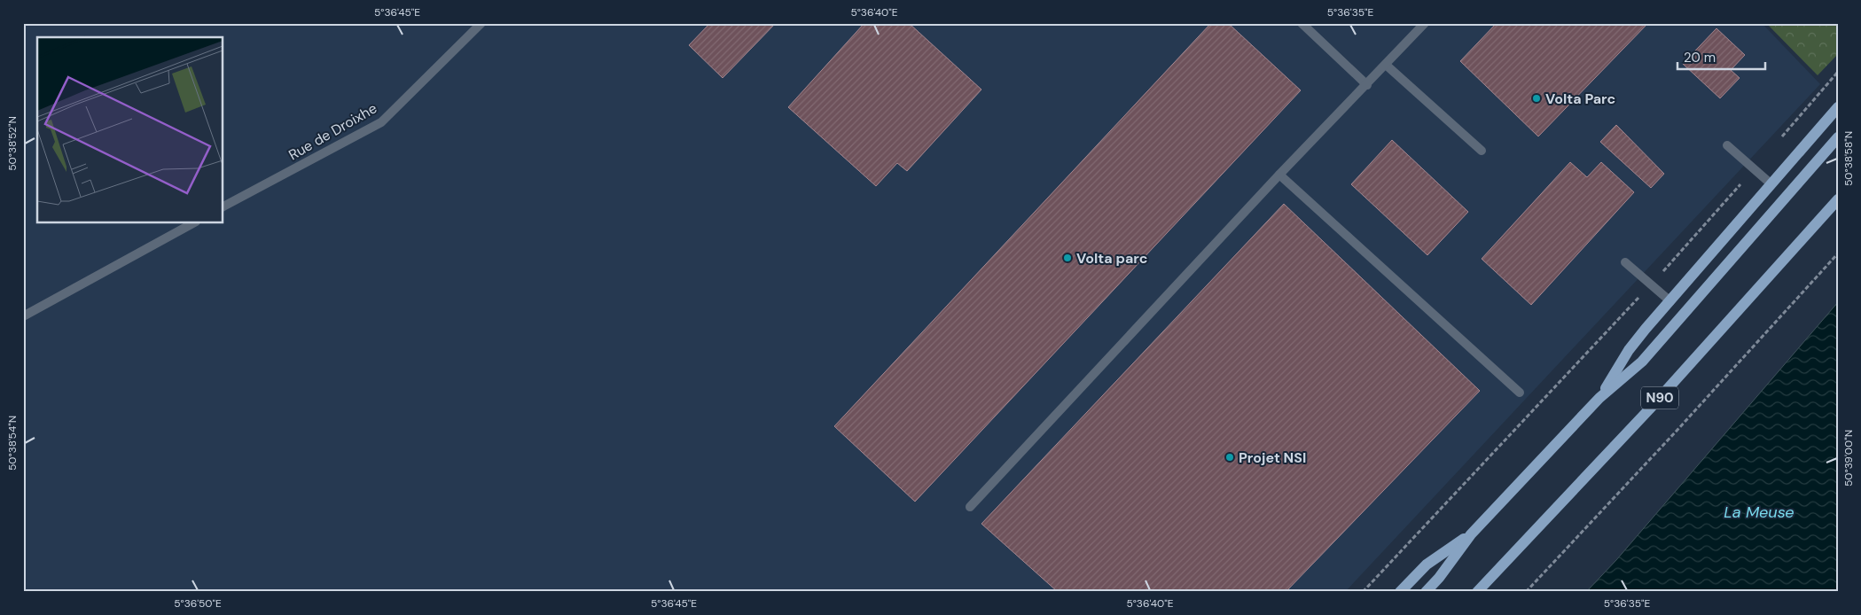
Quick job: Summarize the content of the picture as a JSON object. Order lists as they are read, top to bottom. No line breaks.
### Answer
{"streets":{"main road":["N90"],"street":["Rue de Droixhe"]},"water":["La Meuse"],"places":["Volta Parc","Volta parc","Projet NSI"],"scale_bar":"20 m","coordinates":["5°36'45\"E","5°36'40\"E","5°36'35\"E","50°38'52\"N","50°38'58\"N","50°38'54\"N","50°39'00\"N","5°36'50\"E"]}
